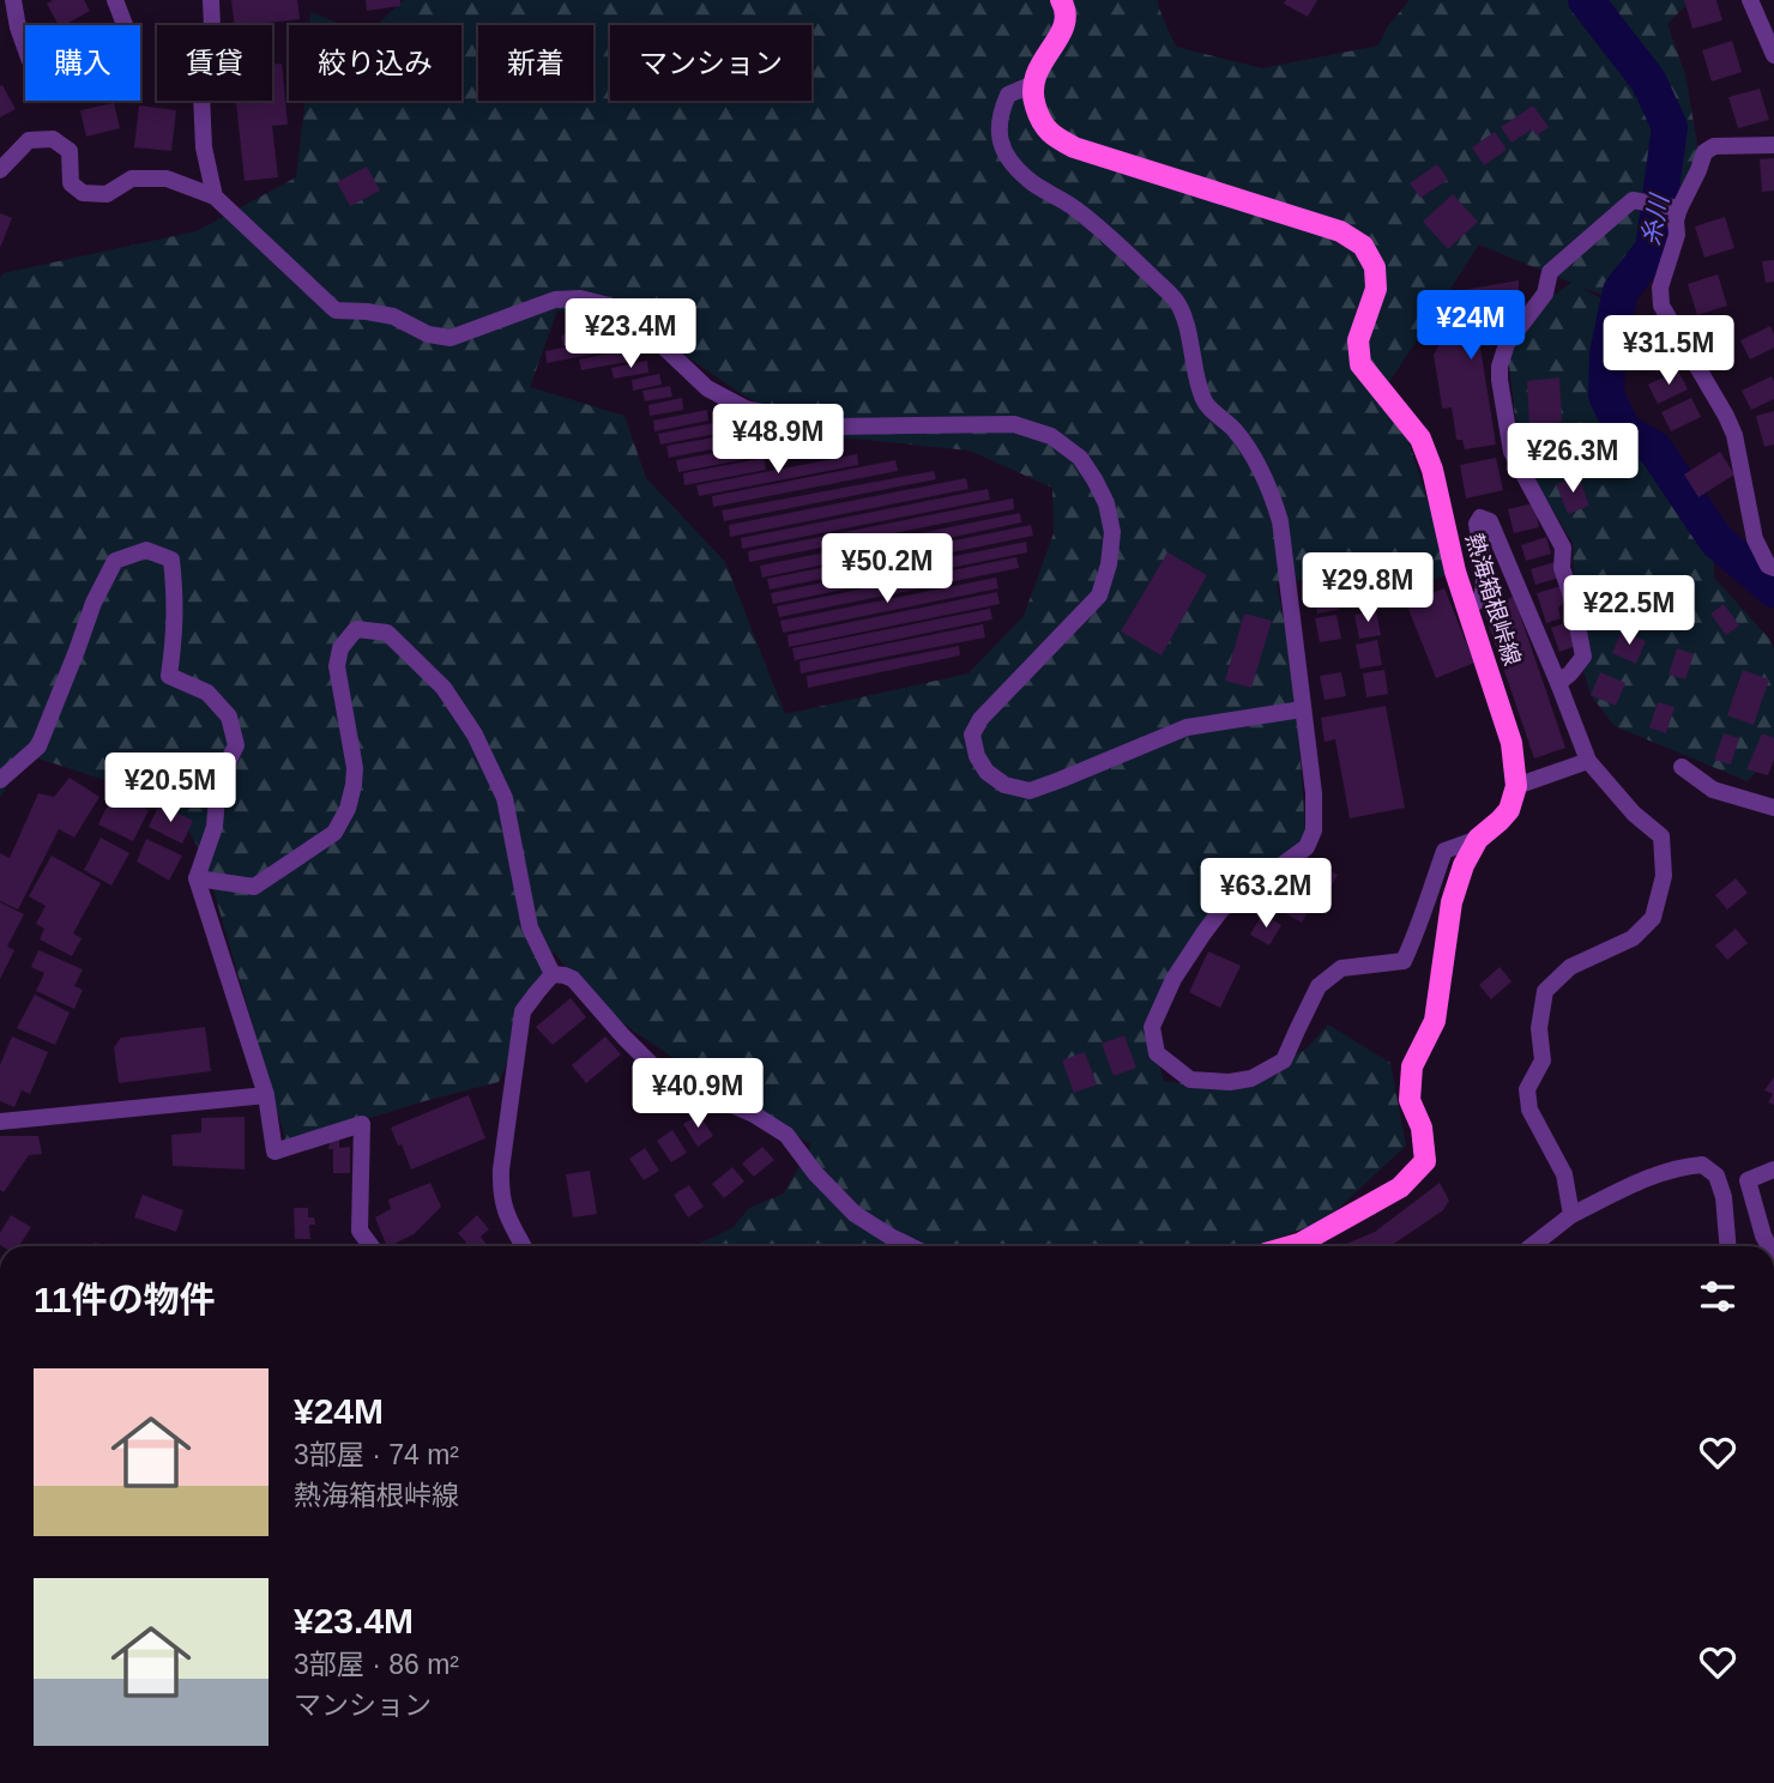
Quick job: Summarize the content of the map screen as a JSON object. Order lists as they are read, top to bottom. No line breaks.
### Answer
{"streets":{"main road":["熱海箱根峠線"]},"water":["糸川"],"page":{"chip":["購入","賃貸","絞り込み","新着","マンション"],"price":["¥24M","¥23.4M","¥31.5M","¥48.9M","¥26.3M","¥50.2M","¥29.8M","¥22.5M","¥20.5M","¥63.2M","¥40.9M"],"heading":"11件の物件","list":[{"name":"¥24M","note":"3部屋 · 74 m² · 熱海箱根峠線"},{"name":"¥23.4M","note":"3部屋 · 86 m² · マンション"}]}}
